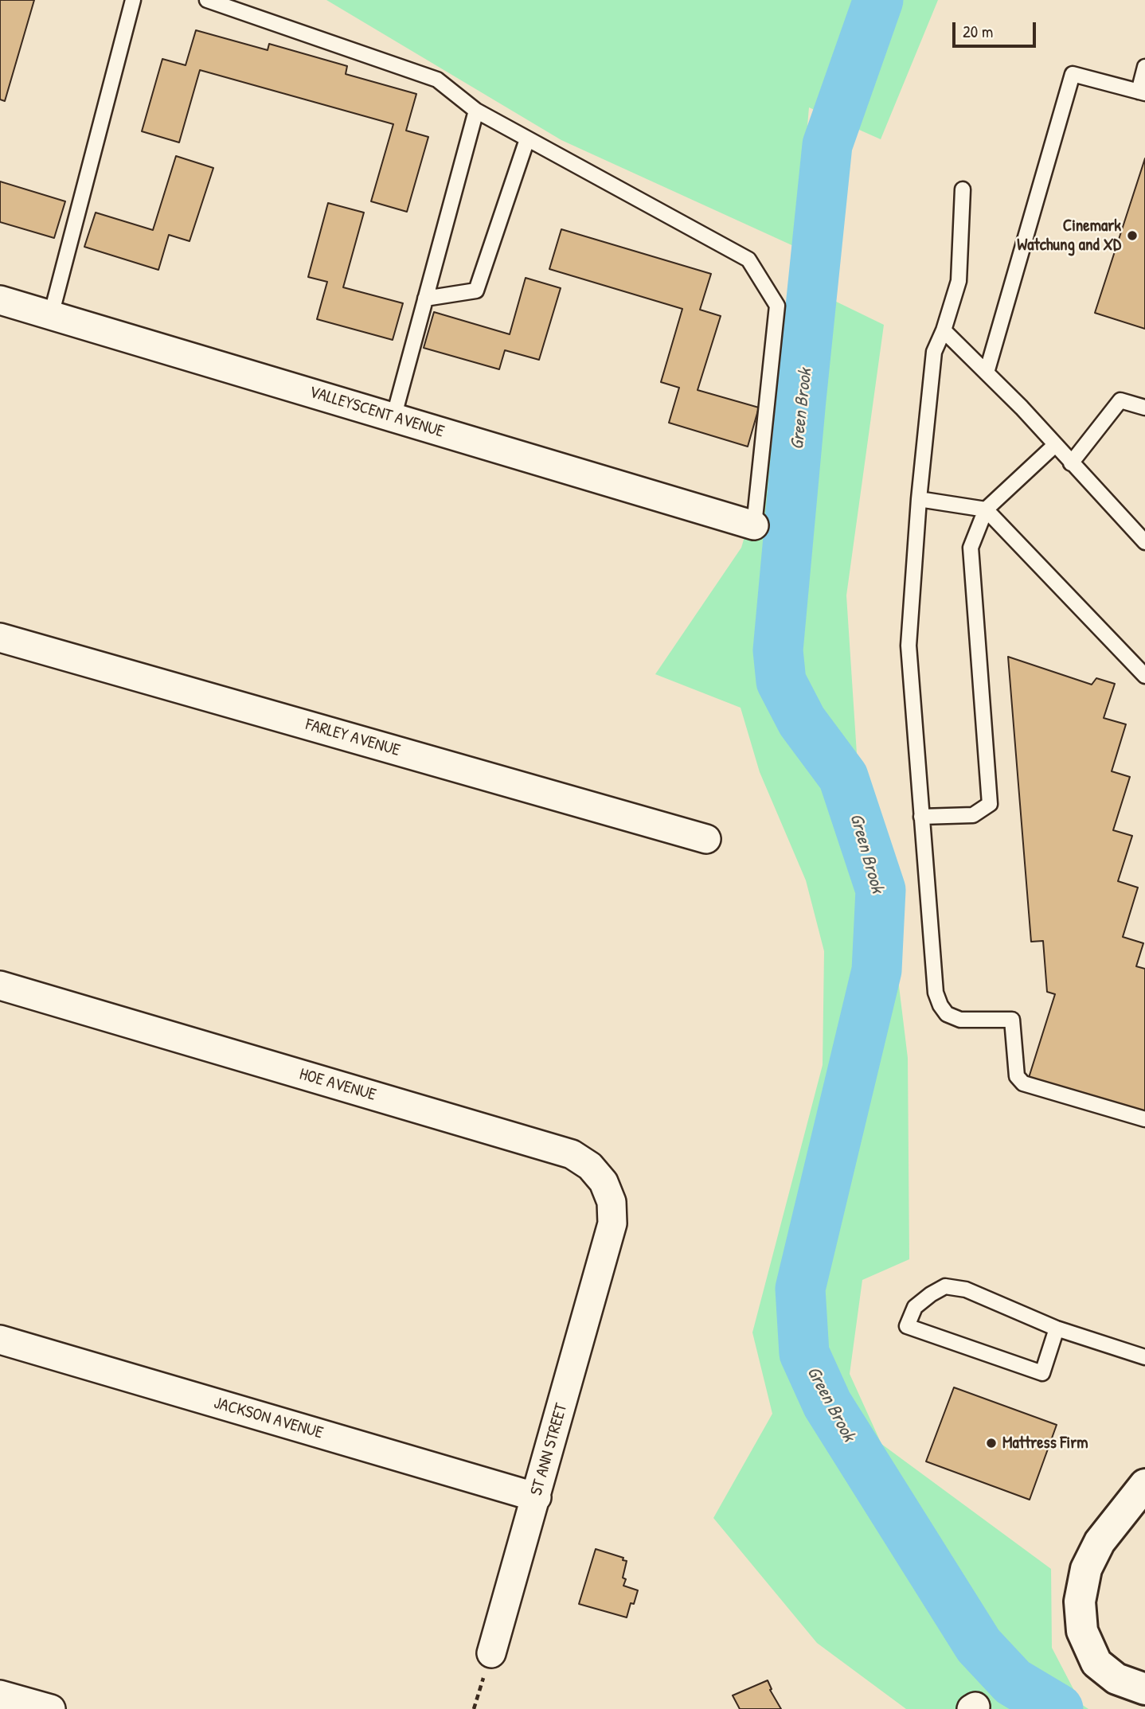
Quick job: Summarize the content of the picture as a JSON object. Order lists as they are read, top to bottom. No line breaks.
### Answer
{"streets":{"street":["VALLEYSCENT AVENUE","FARLEY AVENUE","HOE AVENUE","JACKSON AVENUE","ST ANN STREET"]},"crossings":[["HOE AVENUE","ST ANN STREET"],["JACKSON AVENUE","ST ANN STREET"]],"water":["Green Brook"],"places":["Cinemark Watchung and XD","Mattress Firm"],"scale_bar":"20 m"}
